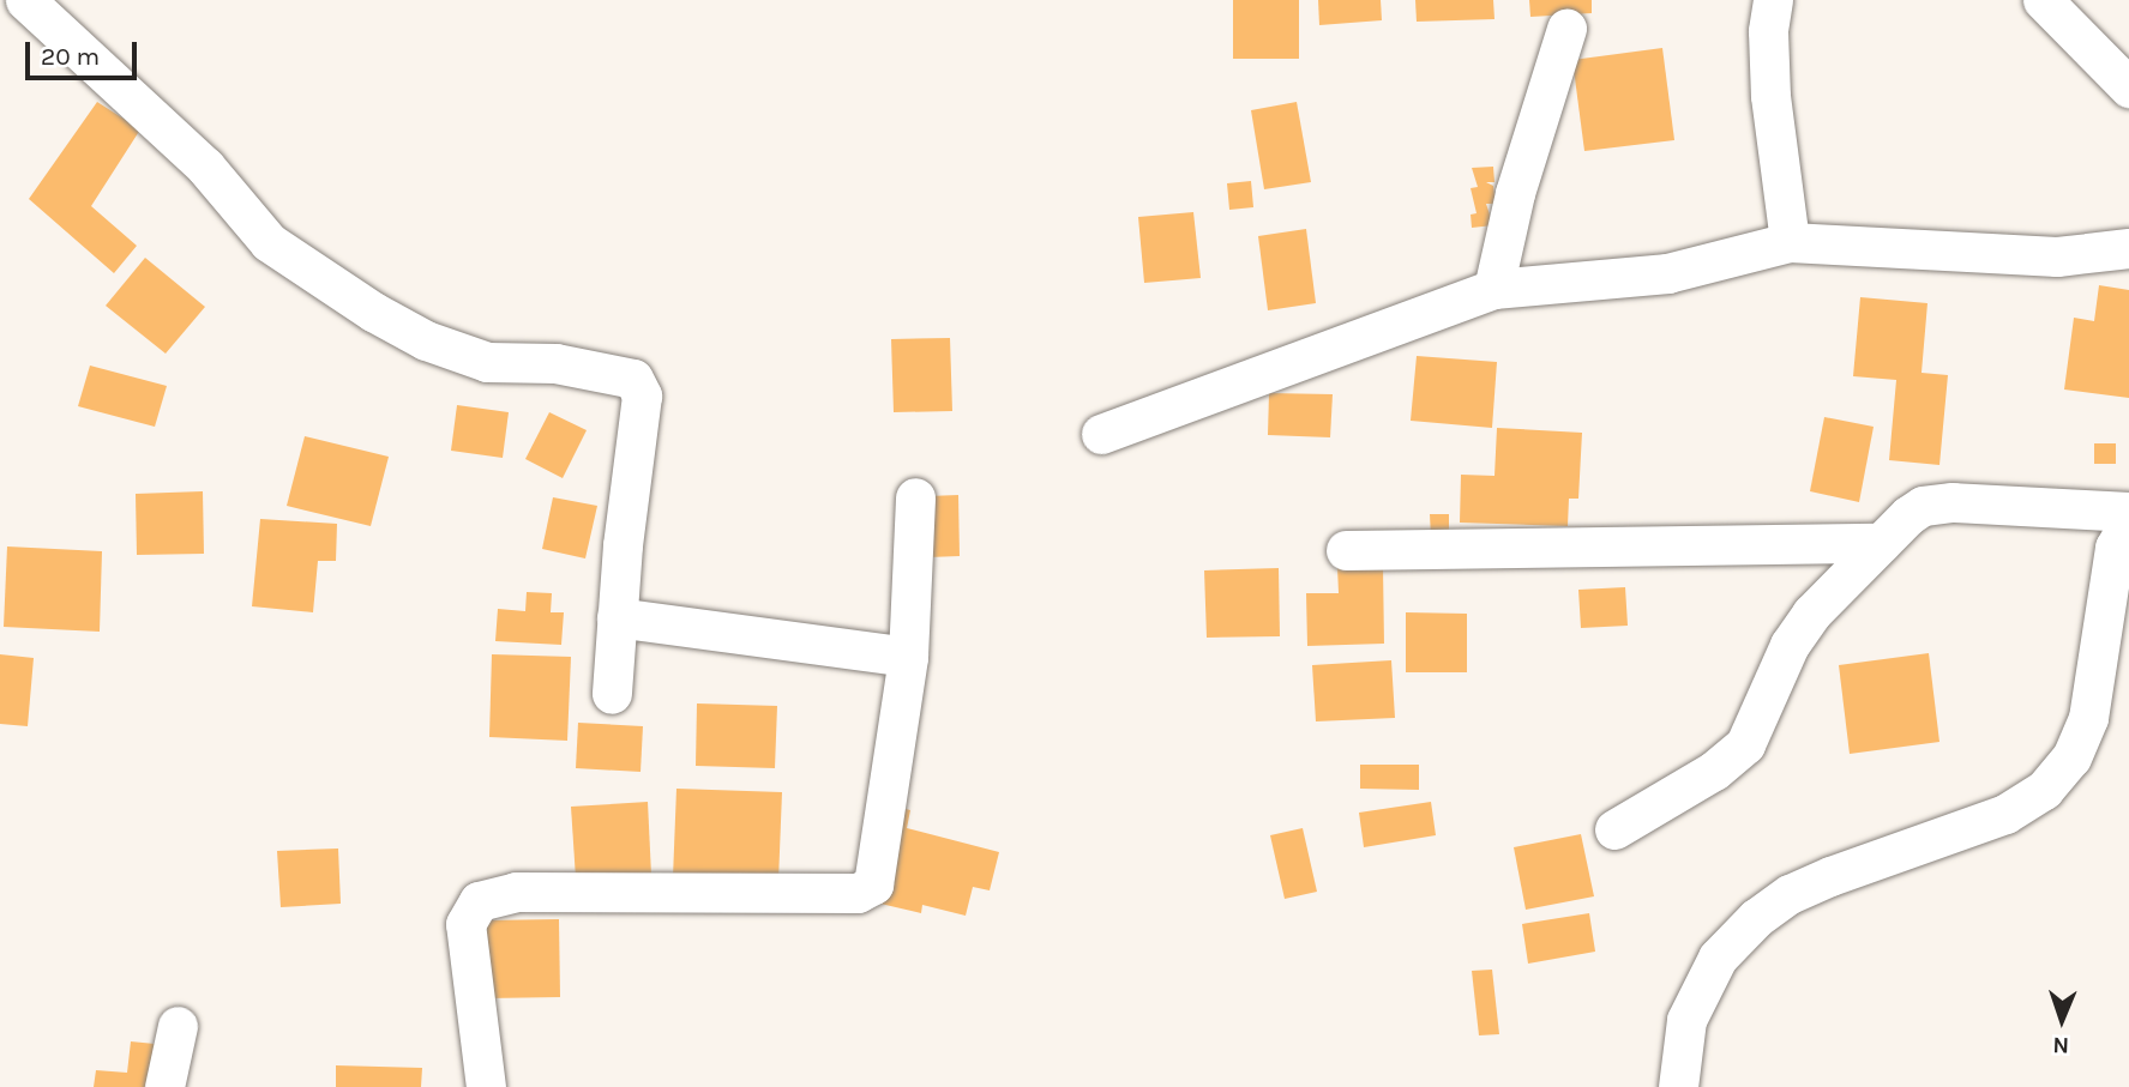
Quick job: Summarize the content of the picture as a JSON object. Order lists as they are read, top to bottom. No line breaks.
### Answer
{"scale_bar":"20 m","north":"bottom"}
